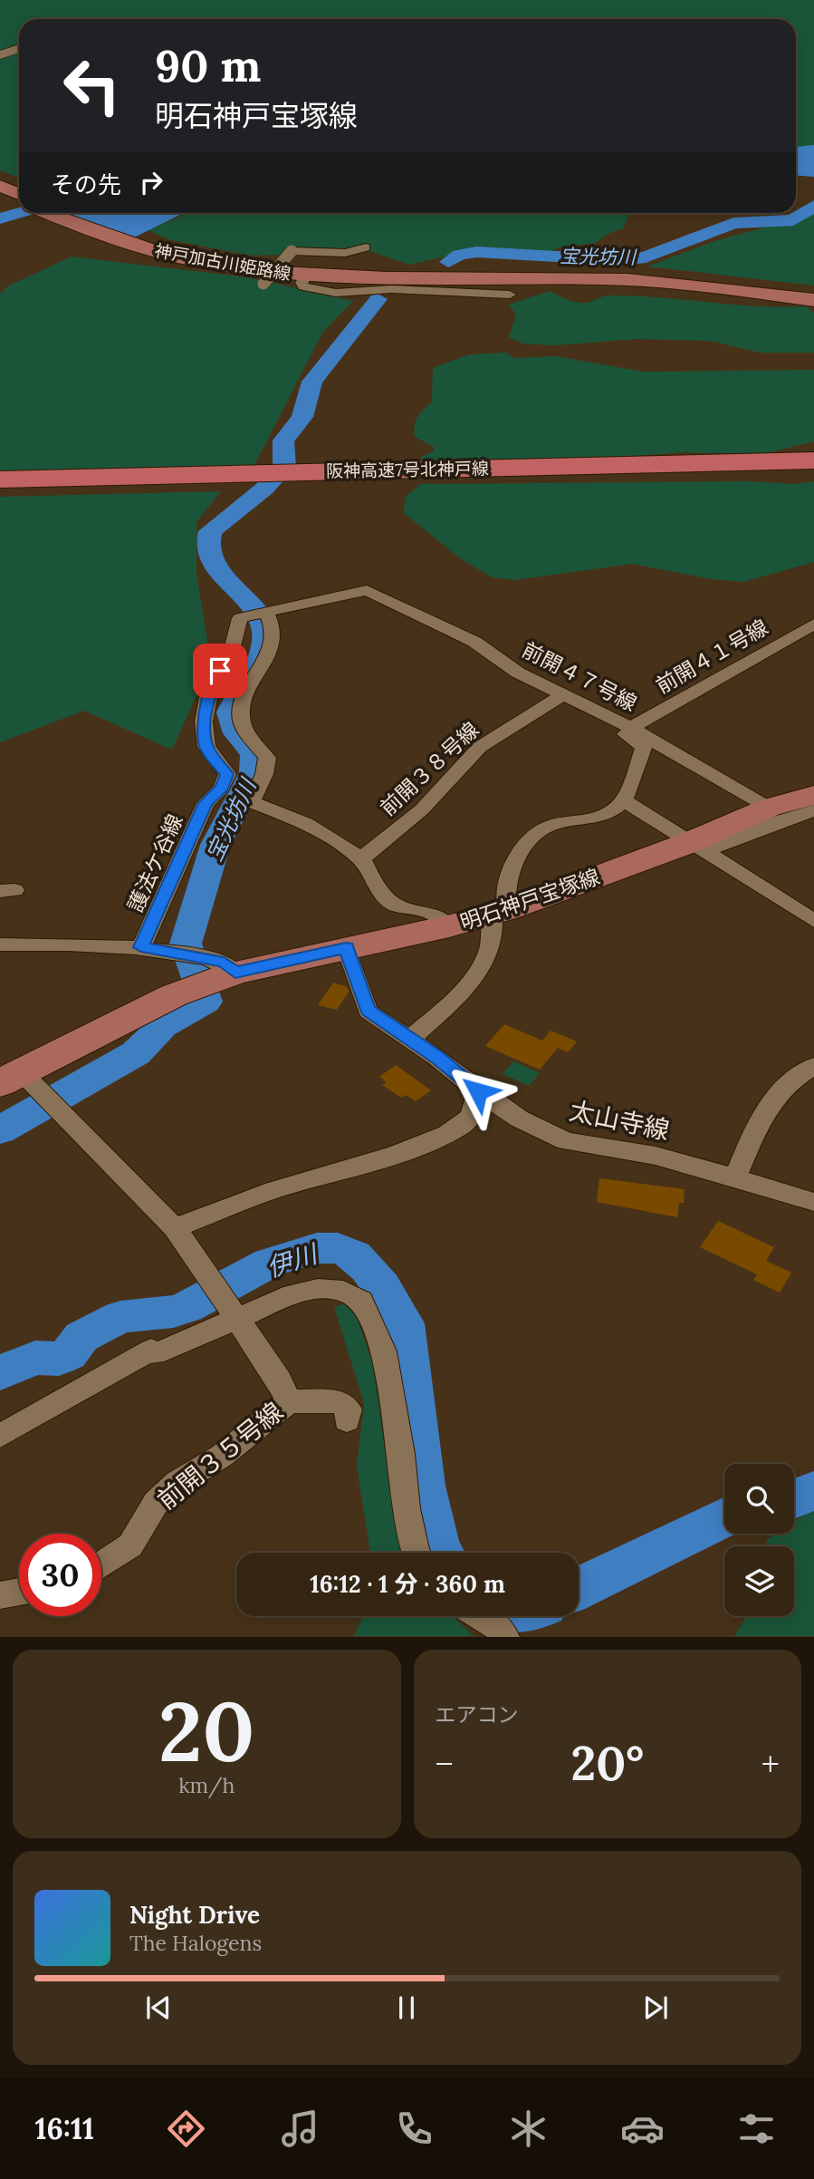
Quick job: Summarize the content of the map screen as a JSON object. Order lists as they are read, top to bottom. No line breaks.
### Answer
{"streets":{"highway":["阪神高速7号北神戸線"],"main road":["神戸加古川姫路線","明石神戸宝塚線"],"street":["前開４１号線","前開４７号線","前開３８号線","護法ケ谷線","太山寺線","前開３５号線"]},"crossings":[["前開４１号線","前開４７号線"],["前開４７号線","前開３８号線"],["前開４７号線","明石神戸宝塚線"],["護法ケ谷線","明石神戸宝塚線"],["明石神戸宝塚線","太山寺線"],["明石神戸宝塚線","前開３５号線"]],"water":["宝光坊川","伊川"],"page":{"turn":["90 m","明石神戸宝塚線"],"then":"その先","limit":"30","trip":"16:12 · 1 分 · 360 m","tile":[["20","km/h"],"エアコン"],"heat":["−","20°","+"],"song":["Night Drive","The Halogens"],"tabs":"16:11"}}
